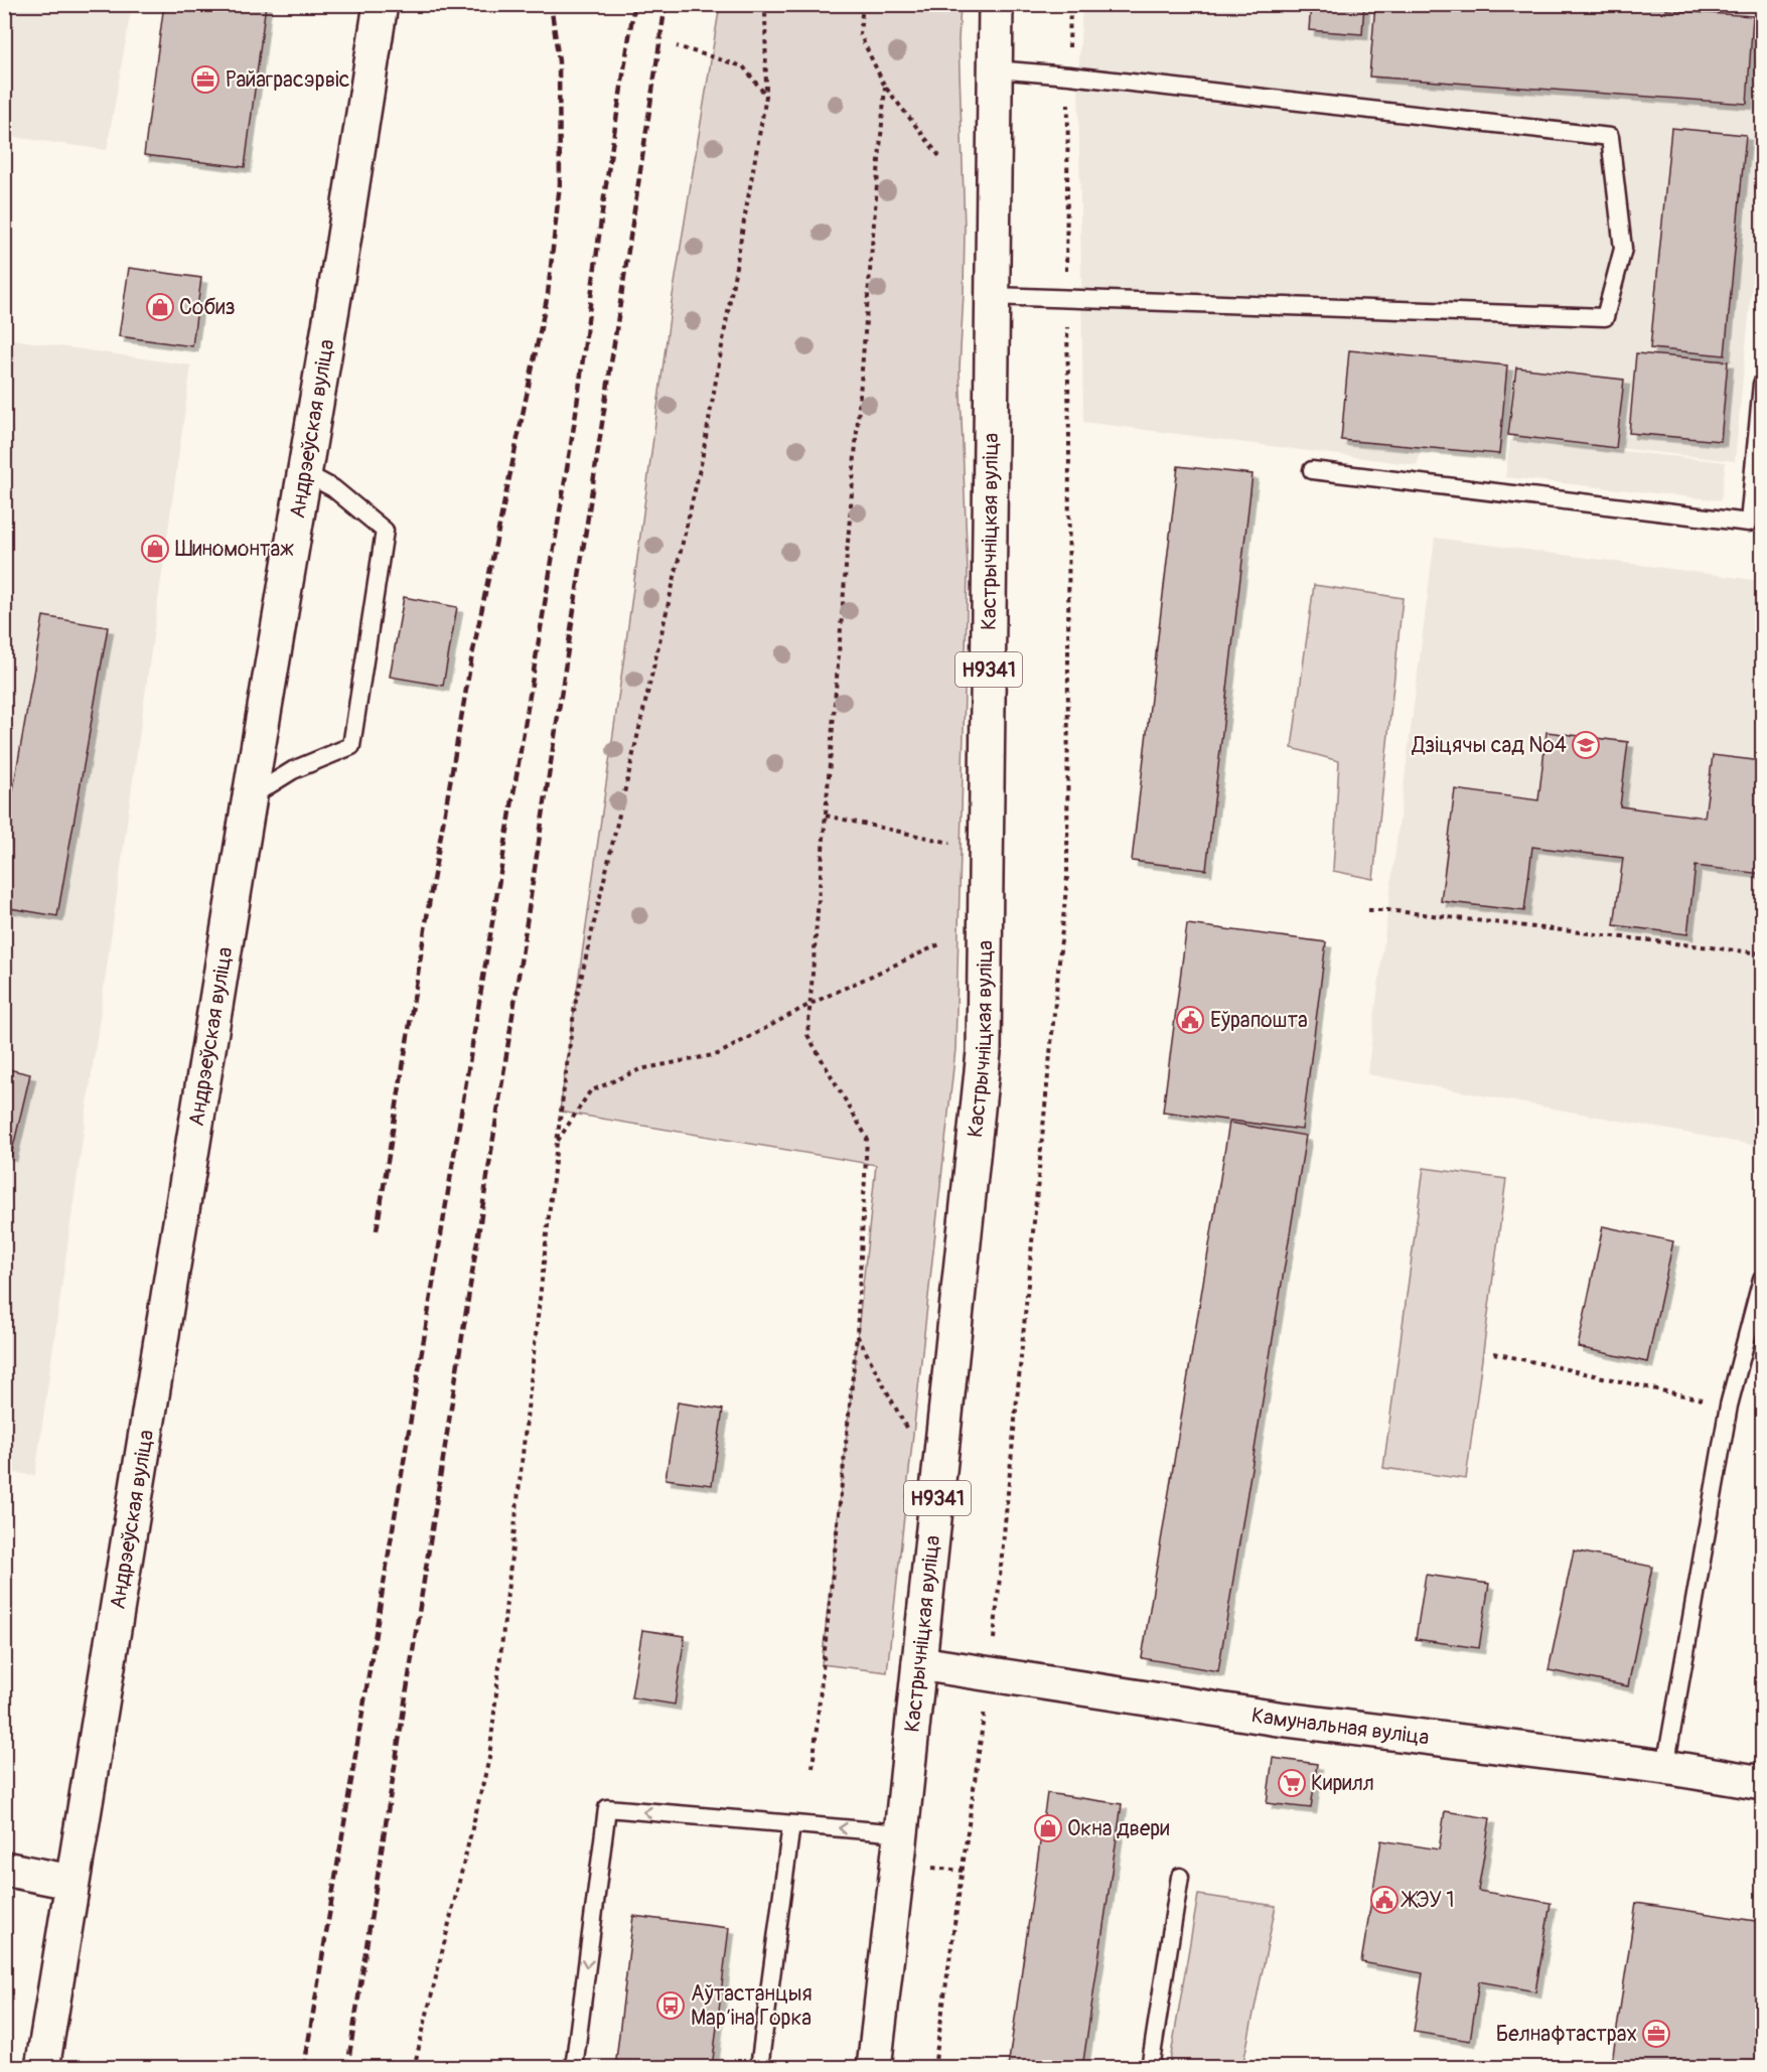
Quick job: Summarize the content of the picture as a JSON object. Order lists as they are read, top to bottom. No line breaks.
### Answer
{"streets":{"main road":["Андрэеўская вуліца","Кастрычніцкая вуліца","Н9341","Камунальная вуліца"]},"crossings":[["Кастрычніцкая вуліца","Камунальная вуліца"]],"places":{"office":["Райаграсэрвіс","Белнафтастрах"],"shop":["Собиз","Шиномонтаж","Окна двери"],"school or university":["Дзіцячы сад №4"],"public building":["Еўрапошта","ЖЭУ 1"],"supermarket":["Кирилл"],"bus stop":["Аўтастанцыя Марʼіна Горка"]}}
